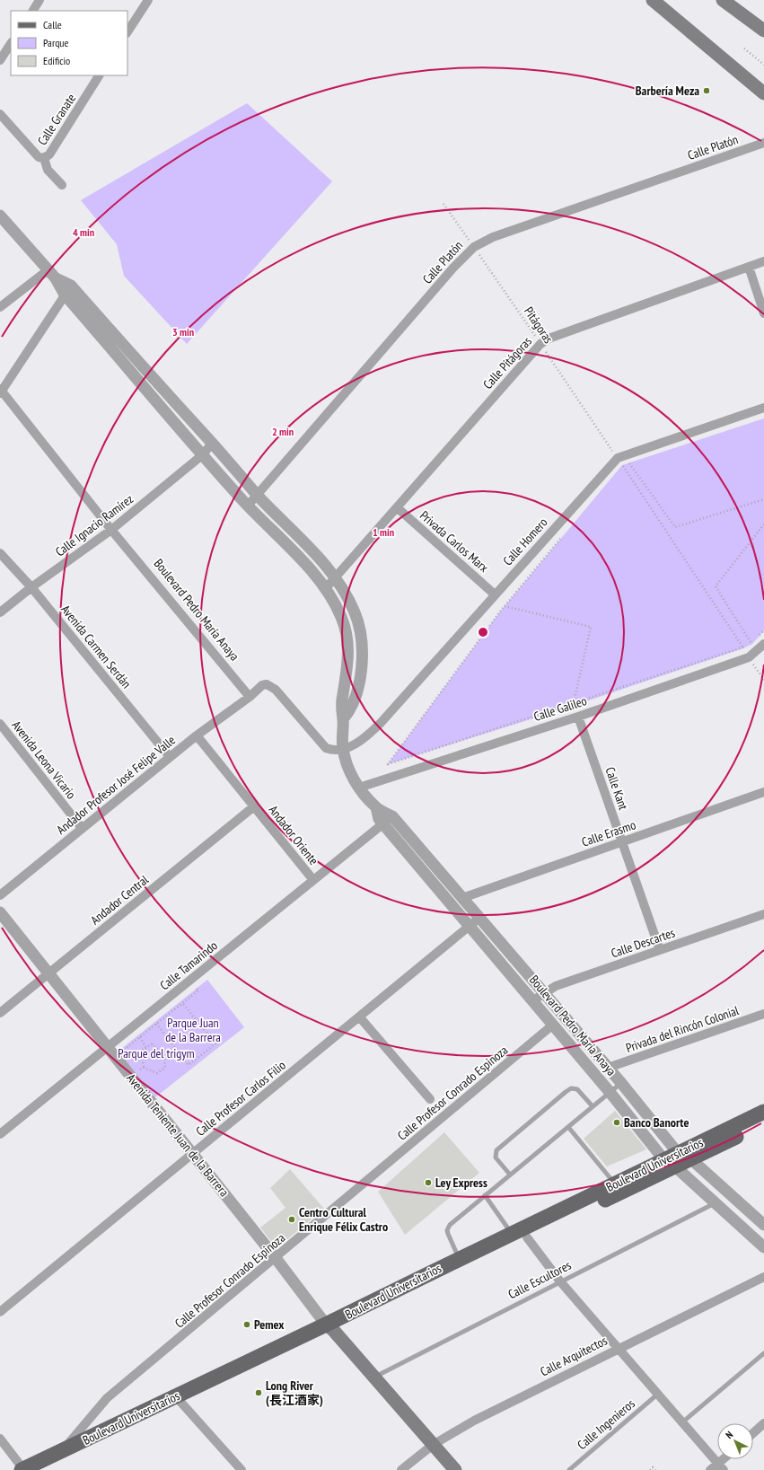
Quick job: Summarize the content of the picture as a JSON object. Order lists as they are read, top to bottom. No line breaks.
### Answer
{"streets":{"main road":["Avenida Teniente Juan de la Barrera","Boulevard Universitarios"],"street":["Calle Granate","Calle Platón","Calle Pitágoras","Calle Ignacio Ramírez","Privada Carlos Marx","Calle Homero","Boulevard Pedro María Anaya","Avenida Carmen Serdán","Calle Galileo","Avenida Leona Vicario","Andador Profesor José Felipe Valle","Calle Kant","Calle Erasmo","Andador Oriente","Andador Central","Calle Descartes","Calle Tamarindo","Privada del Rincón Colonial","Calle Profesor Conrado Espinoza","Calle Profesor Carlos Filio","Calle Arquitectos"],"lane":["Calle Escultores","Calle Ingenieros"],"path":["Pitágoras"]},"crossings":[["Calle Platón","Pitágoras"],["Calle Platón","Boulevard Pedro María Anaya"],["Pitágoras","Calle Pitágoras"],["Pitágoras","Calle Homero"],["Pitágoras","Calle Galileo"],["Calle Pitágoras","Privada Carlos Marx"],["Calle Pitágoras","Boulevard Pedro María Anaya"],["Calle Ignacio Ramírez","Boulevard Pedro María Anaya"],["Calle Ignacio Ramírez","Avenida Carmen Serdán"],["Privada Carlos Marx","Calle Homero"],["Calle Homero","Boulevard Pedro María Anaya"],["Boulevard Pedro María Anaya","Calle Galileo"],["Boulevard Pedro María Anaya","Andador Profesor José Felipe Valle"],["Boulevard Pedro María Anaya","Calle Erasmo"],["Boulevard Pedro María Anaya","Calle Descartes"],["Boulevard Pedro María Anaya","Calle Tamarindo"],["Boulevard Pedro María Anaya","Privada del Rincón Colonial"],["Boulevard Pedro María Anaya","Calle Profesor Conrado Espinoza"],["Boulevard Pedro María Anaya","Calle Profesor Carlos Filio"],["Boulevard Pedro María Anaya","Boulevard Universitarios"],["Boulevard Pedro María Anaya","Calle Escultores"],["Avenida Carmen Serdán","Andador Profesor José Felipe Valle"],["Calle Galileo","Calle Kant"],["Avenida Leona Vicario","Andador Profesor José Felipe Valle"],["Andador Profesor José Felipe Valle","Andador Oriente"],["Calle Kant","Calle Erasmo"],["Calle Kant","Calle Descartes"],["Andador Oriente","Andador Central"],["Andador Oriente","Calle Tamarindo"],["Andador Central","Avenida Teniente Juan de la Barrera"],["Calle Tamarindo","Avenida Teniente Juan de la Barrera"],["Calle Profesor Conrado Espinoza","Avenida Teniente Juan de la Barrera"],["Calle Profesor Conrado Espinoza","Boulevard Universitarios"],["Calle Profesor Carlos Filio","Avenida Teniente Juan de la Barrera"],["Avenida Teniente Juan de la Barrera","Boulevard Universitarios"],["Avenida Teniente Juan de la Barrera","Calle Escultores"],["Avenida Teniente Juan de la Barrera","Calle Arquitectos"]],"parks":["Parque Juan de la Barrera","Parque del trigym"],"places":["Barbería Meza","Banco Banorte","Ley Express","Centro Cultural Enrique Félix Castro","Pemex","Long River (長江酒家)"],"legend":["Calle","Parque","Edificio"],"north":"top left","rings":["4 min","3 min","2 min","1 min"]}
